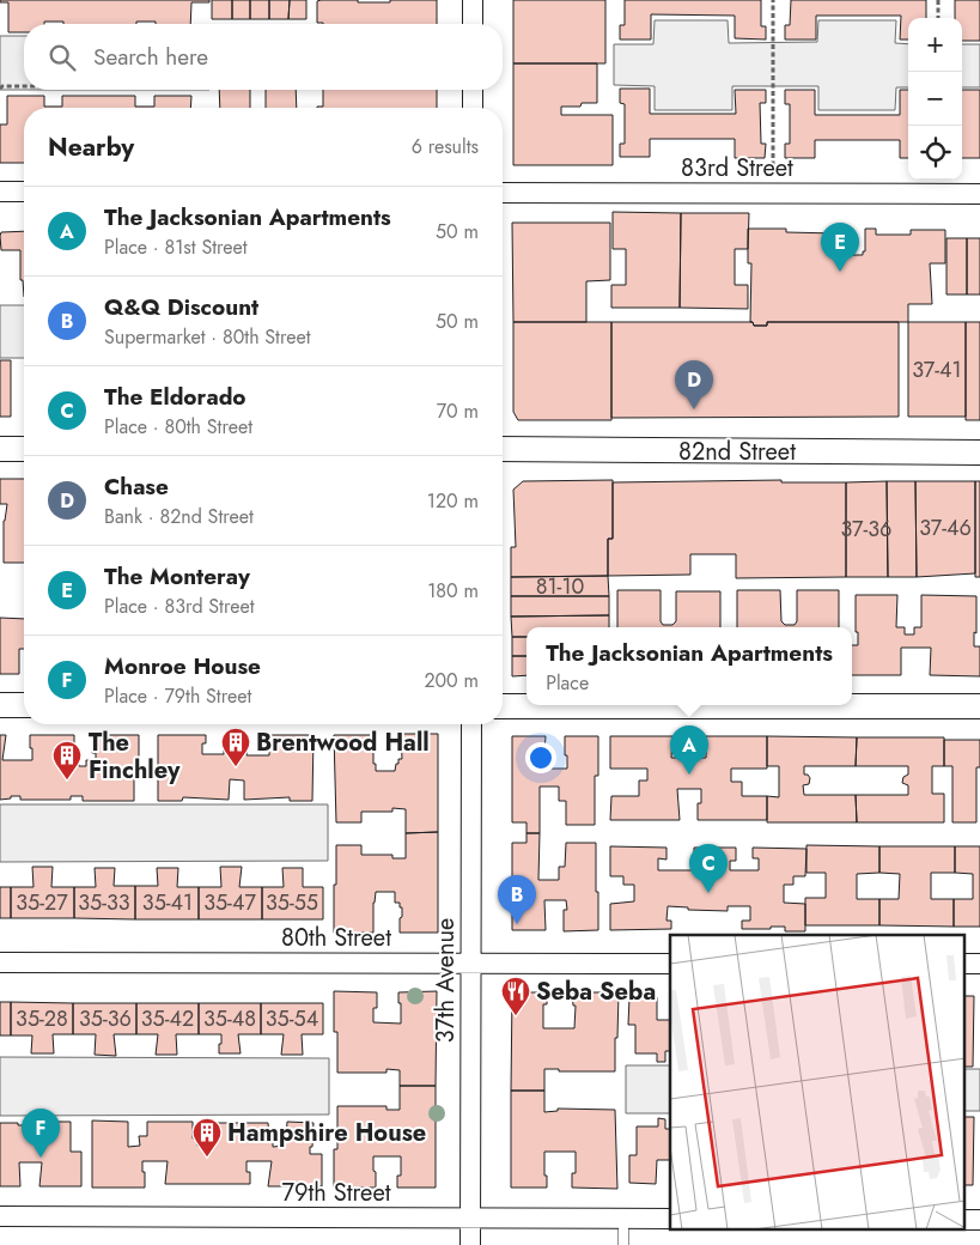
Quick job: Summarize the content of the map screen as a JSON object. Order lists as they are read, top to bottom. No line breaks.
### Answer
{"streets":{"street":["83rd Street","82nd Street","80th Street","37th Avenue","79th Street"]},"crossings":[["80th Street","37th Avenue"],["37th Avenue","79th Street"]],"places":{"building":["Brentwood Hall","The Finchley","Hampshire House"],"restaurant":["Seba Seba"]},"house_numbers":["37-41","37-46","37-36","81-10","35-27","35-33","35-41","35-47","35-55","35-28","35-36","35-42","35-48","35-54"],"page":{"map_buttons":["+","−"],"search":"Search here","heading":["Nearby","6 results"],"list":[{"mark":"A","name":"The Jacksonian Apartments","note":"Place · 81st Street","value":"50 m"},{"mark":"B","name":"Q&Q Discount","note":"Supermarket · 80th Street","value":"50 m"},{"mark":"C","name":"The Eldorado","note":"Place · 80th Street","value":"70 m"},{"mark":"D","name":"Chase","note":"Bank · 82nd Street","value":"120 m"},{"mark":"E","name":"The Monteray","note":"Place · 83rd Street","value":"180 m"},{"mark":"F","name":"Monroe House","note":"Place · 79th Street","value":"200 m"}],"pins":["E","D","A","C","B","F"],"popup":["The Jacksonian Apartments","Place"]}}
